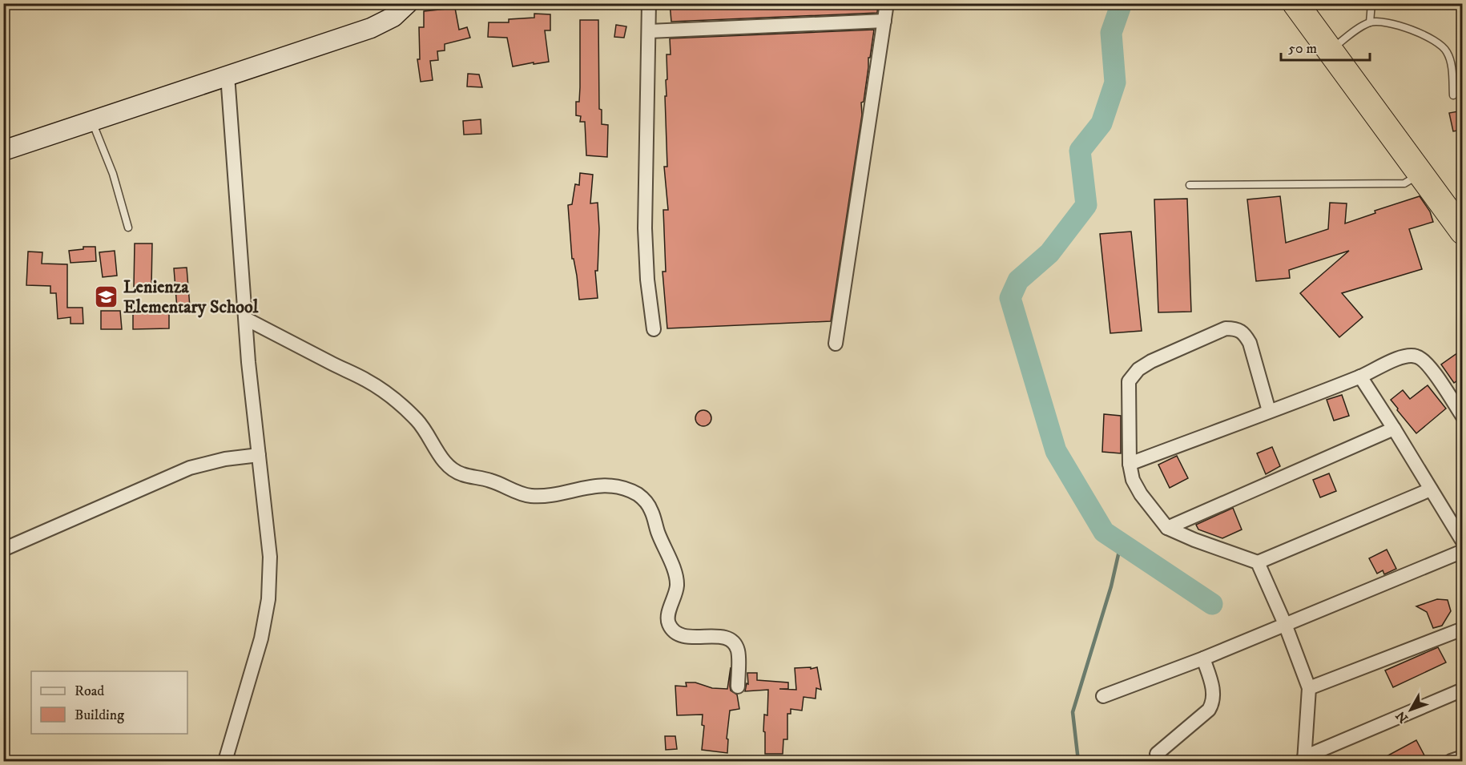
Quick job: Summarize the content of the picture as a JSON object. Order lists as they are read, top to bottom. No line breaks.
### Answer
{"places":{"school or university":["Lenienza Elementary School"]},"legend":["Road","Building"],"scale_bar":"50 m","north":"bottom left"}
